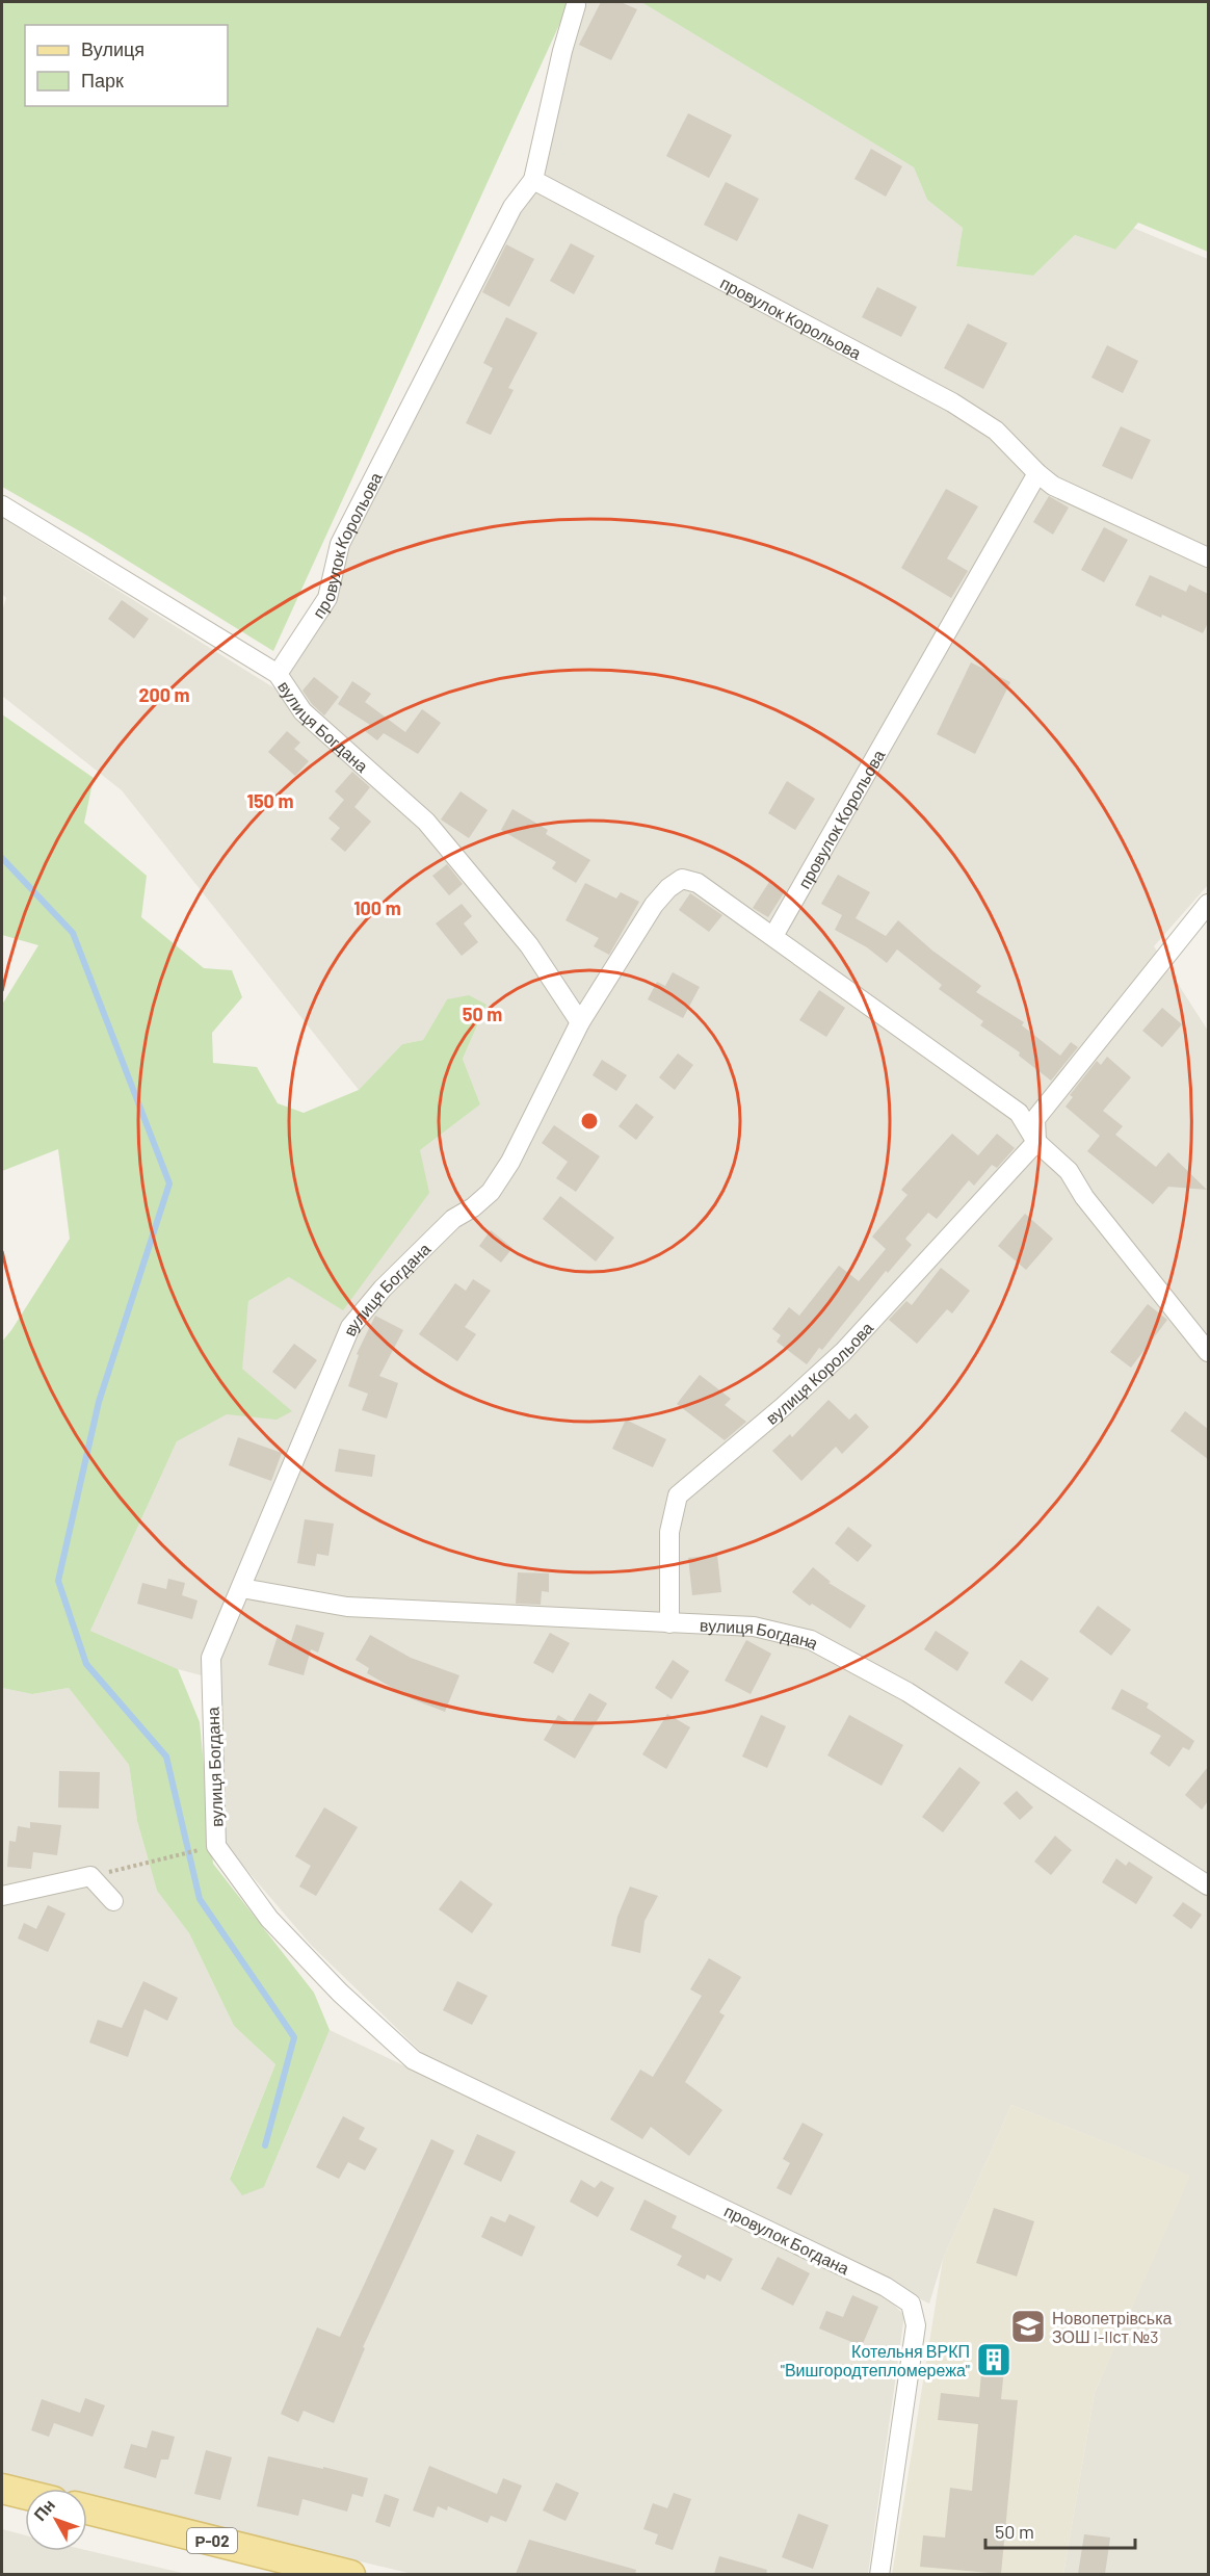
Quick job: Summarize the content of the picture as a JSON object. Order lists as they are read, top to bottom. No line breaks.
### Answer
{"streets":{"main road":["Р-02"],"street":["провулок Корольова","вулиця Богдана","вулиця Корольова","провулок Богдана"]},"crossings":[["провулок Корольова","вулиця Богдана"],["вулиця Богдана","вулиця Корольова"],["вулиця Богдана","провулок Богдана"]],"places":{"school or university":["Новопетрівська ЗОШ I-IIст №3"],"building":["Котельня ВРКП \"Вишгородтепломережа\""]},"legend":["Вулиця","Парк"],"scale_bar":"50 m","north":"top left","rings":["200 m","150 m","100 m","50 m"]}
